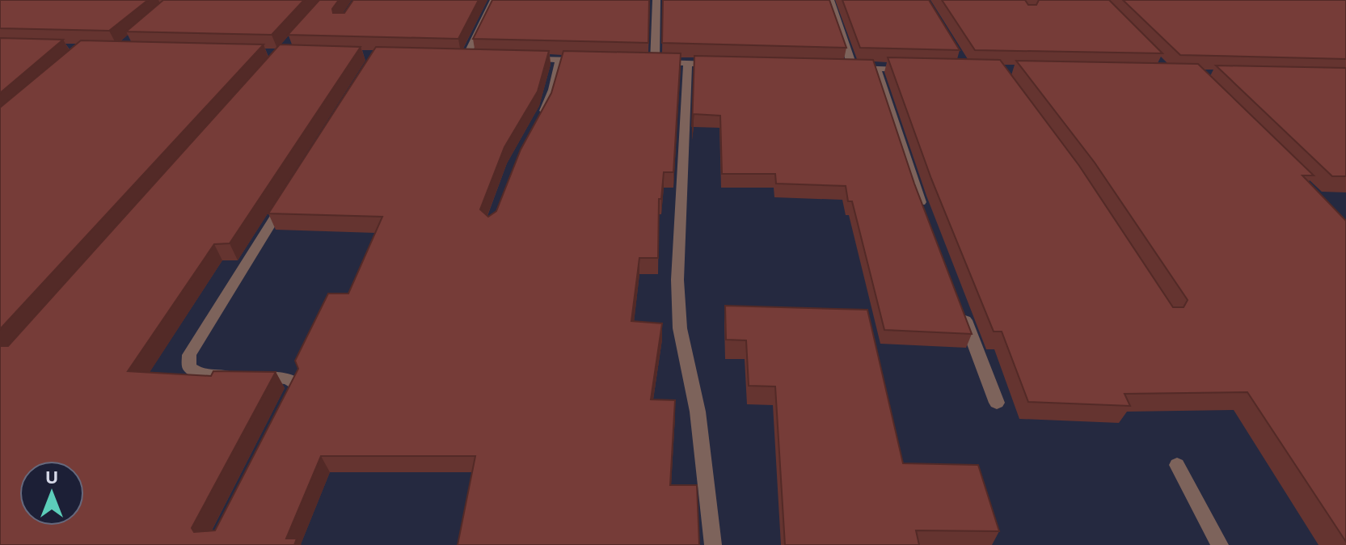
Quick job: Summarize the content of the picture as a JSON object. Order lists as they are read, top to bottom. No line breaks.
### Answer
{"north":"top"}
